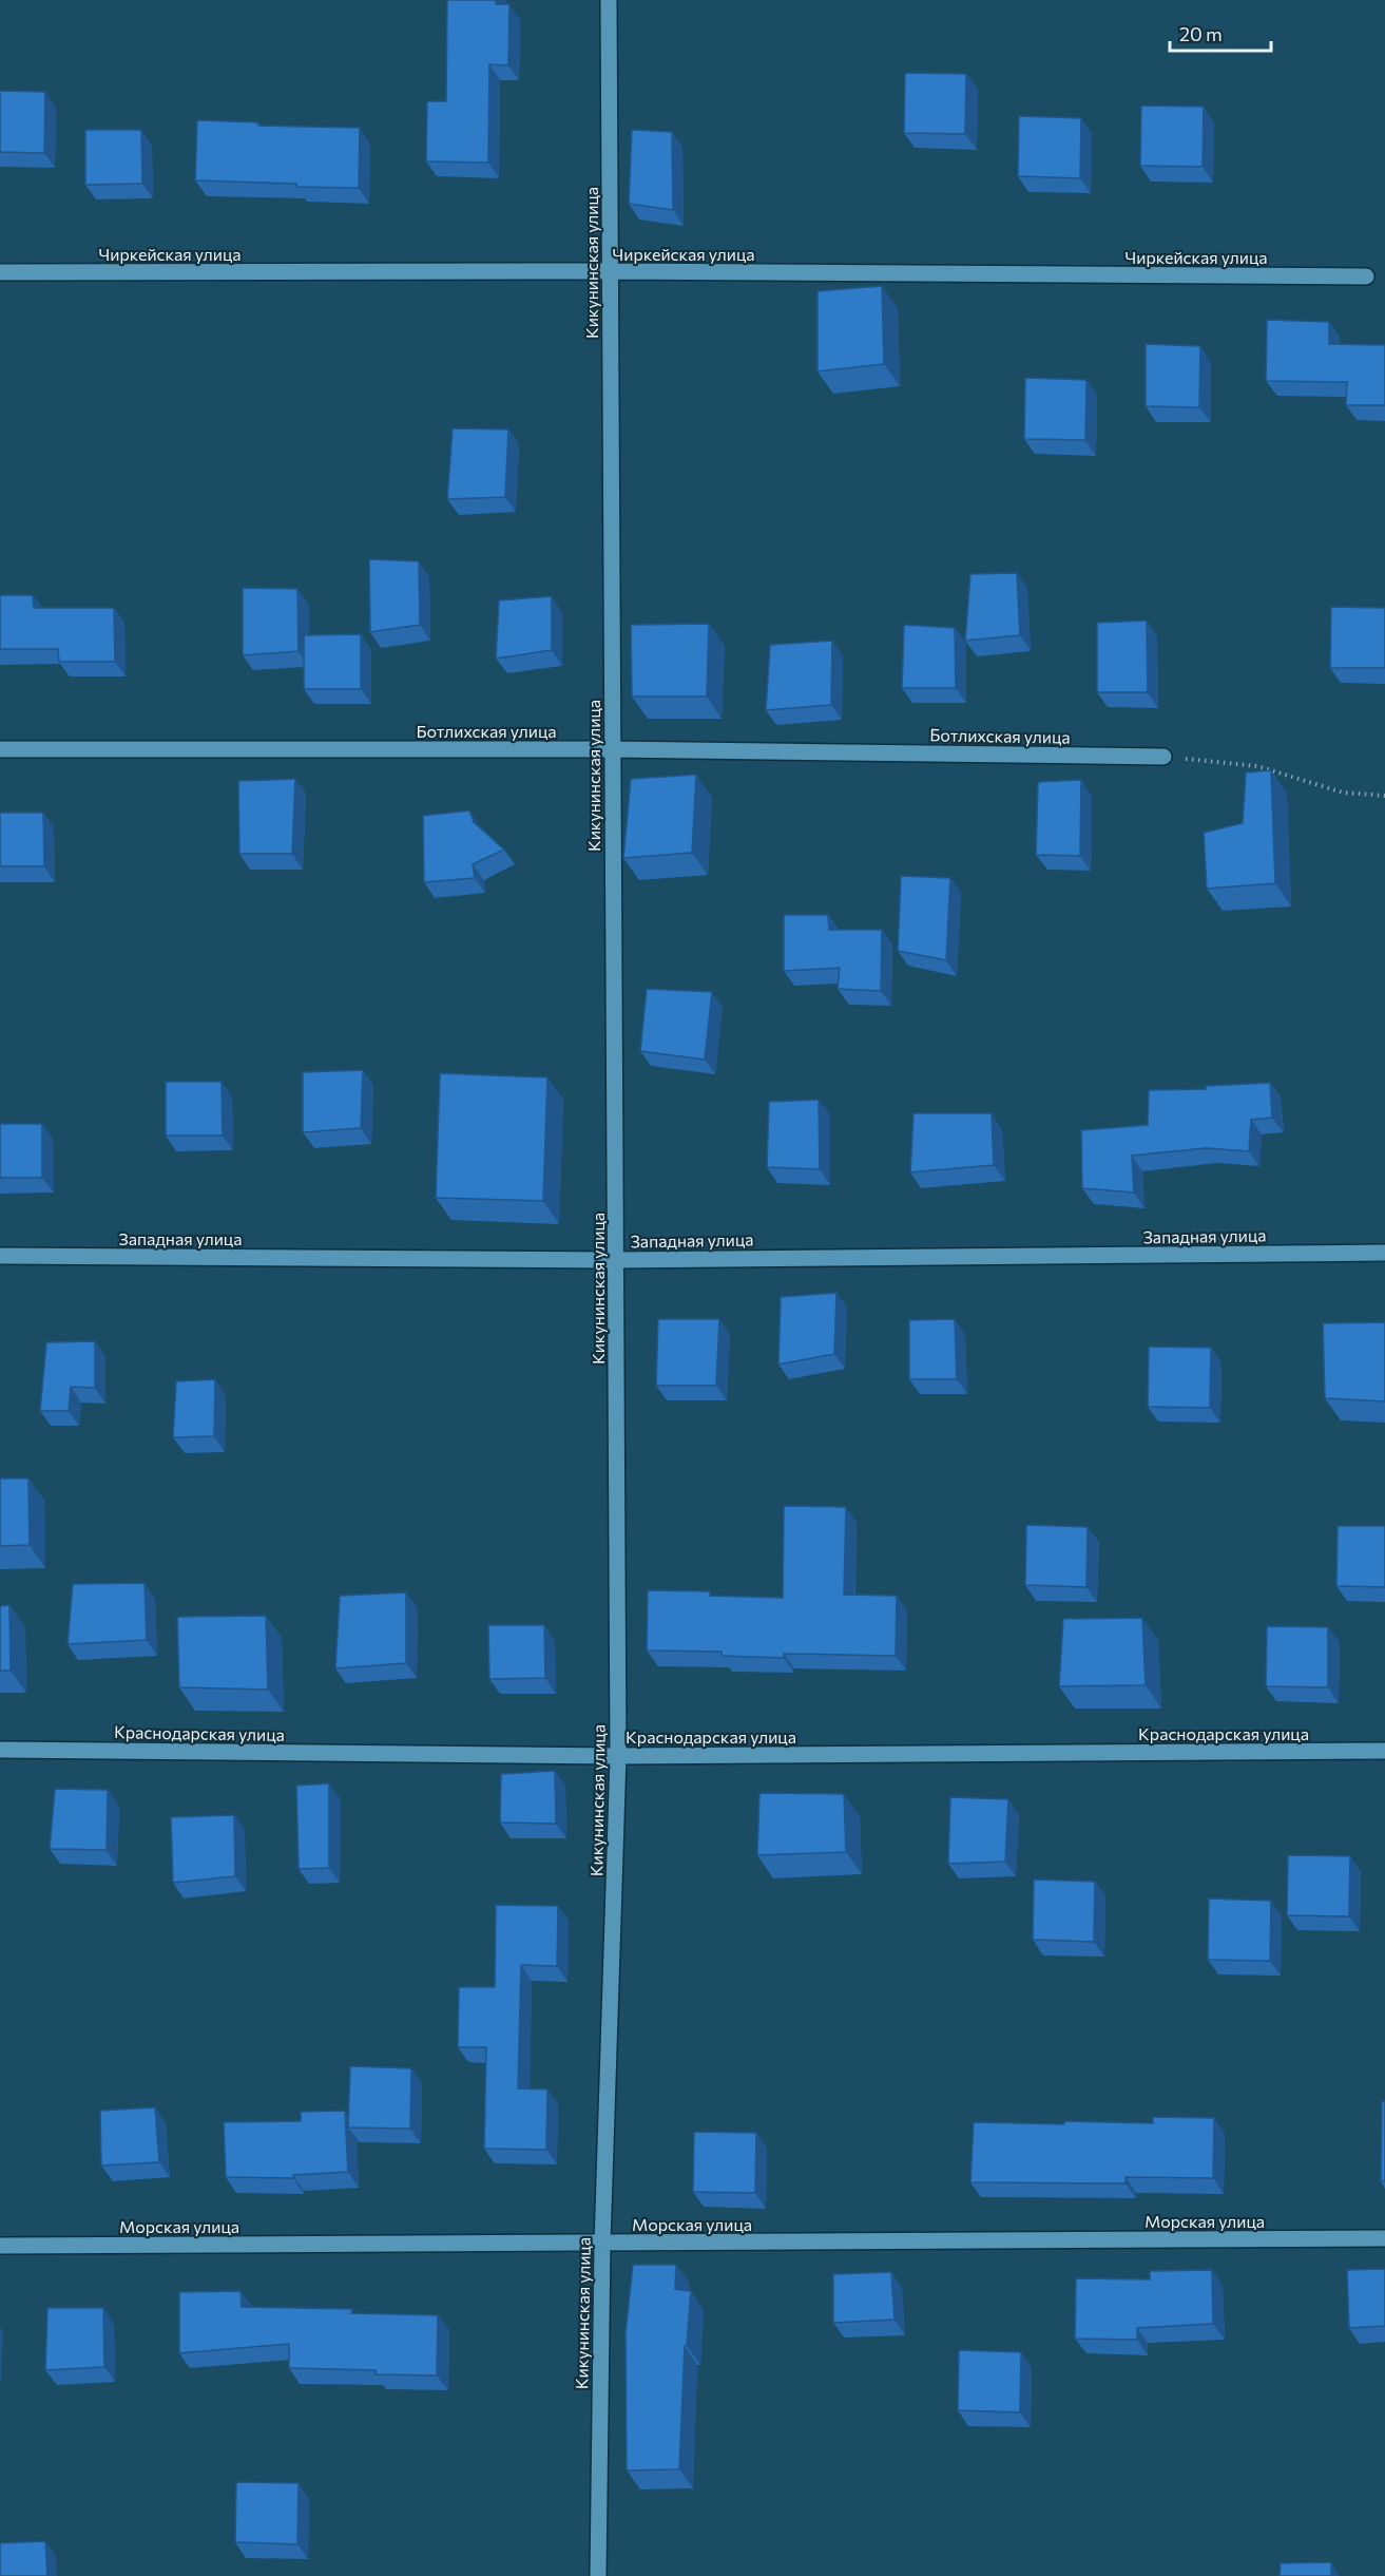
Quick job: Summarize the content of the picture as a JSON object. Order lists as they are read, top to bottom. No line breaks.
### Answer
{"streets":{"street":["Чиркейская улица","Кикунинская улица","Ботлихская улица","Западная улица","Краснодарская улица","Морская улица"]},"crossings":[["Чиркейская улица","Кикунинская улица"],["Кикунинская улица","Ботлихская улица"],["Кикунинская улица","Западная улица"],["Кикунинская улица","Краснодарская улица"],["Кикунинская улица","Морская улица"]],"scale_bar":"20 m"}
